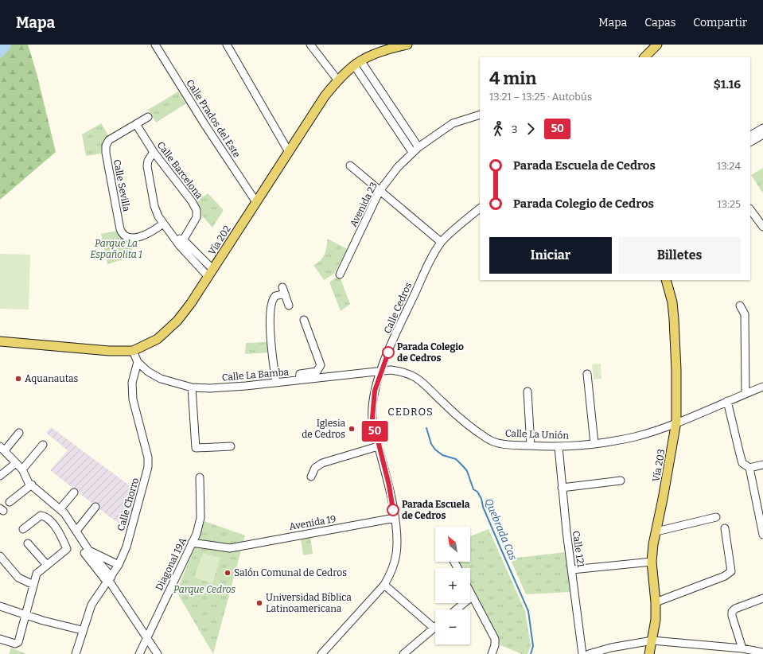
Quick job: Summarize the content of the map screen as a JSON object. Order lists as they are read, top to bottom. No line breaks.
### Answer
{"streets":{"main road":["Vía 202","Vía 203"],"street":["Calle Prados del Este","Calle Barcelona","Calle Sevilla","Avenida 23","Calle Cedros","Calle La Bamba","Calle La Unión","Calle Chorro","Avenida 19","Calle 121","Diagonal 19A"]},"crossings":[["Calle Prados del Este","Vía 202"],["Calle Barcelona","Calle Sevilla"],["Calle Cedros","Calle La Bamba"],["Calle Cedros","Calle La Unión"],["Calle Cedros","Avenida 19"],["Calle La Bamba","Calle La Unión"],["Calle La Bamba","Calle Chorro"],["Calle La Unión","Vía 203"],["Calle La Unión","Calle 121"],["Avenida 19","Diagonal 19A"]],"districts":["CEDROS"],"water":["Quebrada Cas"],"parks":["Parque La Españolita 1","Parque Cedros"],"places":["Parada Colegio de Cedros","Aquanautas","Iglesia de Cedros","Parada Escuela de Cedros","Salón Comunal de Cedros","Universidad Bíblica Latinoamericana"],"lines":["bus line 50"],"north":"top left","page":{"header":"Mapa","nav":["Mapa","Capas","Compartir"],"on_map":"50","heading":["4 min","13:21 – 13:25 · Autobús","$1.16"],"legs":["3","50"],"list":[{"name":"Parada Escuela de Cedros","value":"13:24"},{"name":"Parada Colegio de Cedros","value":"13:25"}],"buttons":["Iniciar","Billetes"],"map_buttons":["+","−"]}}
